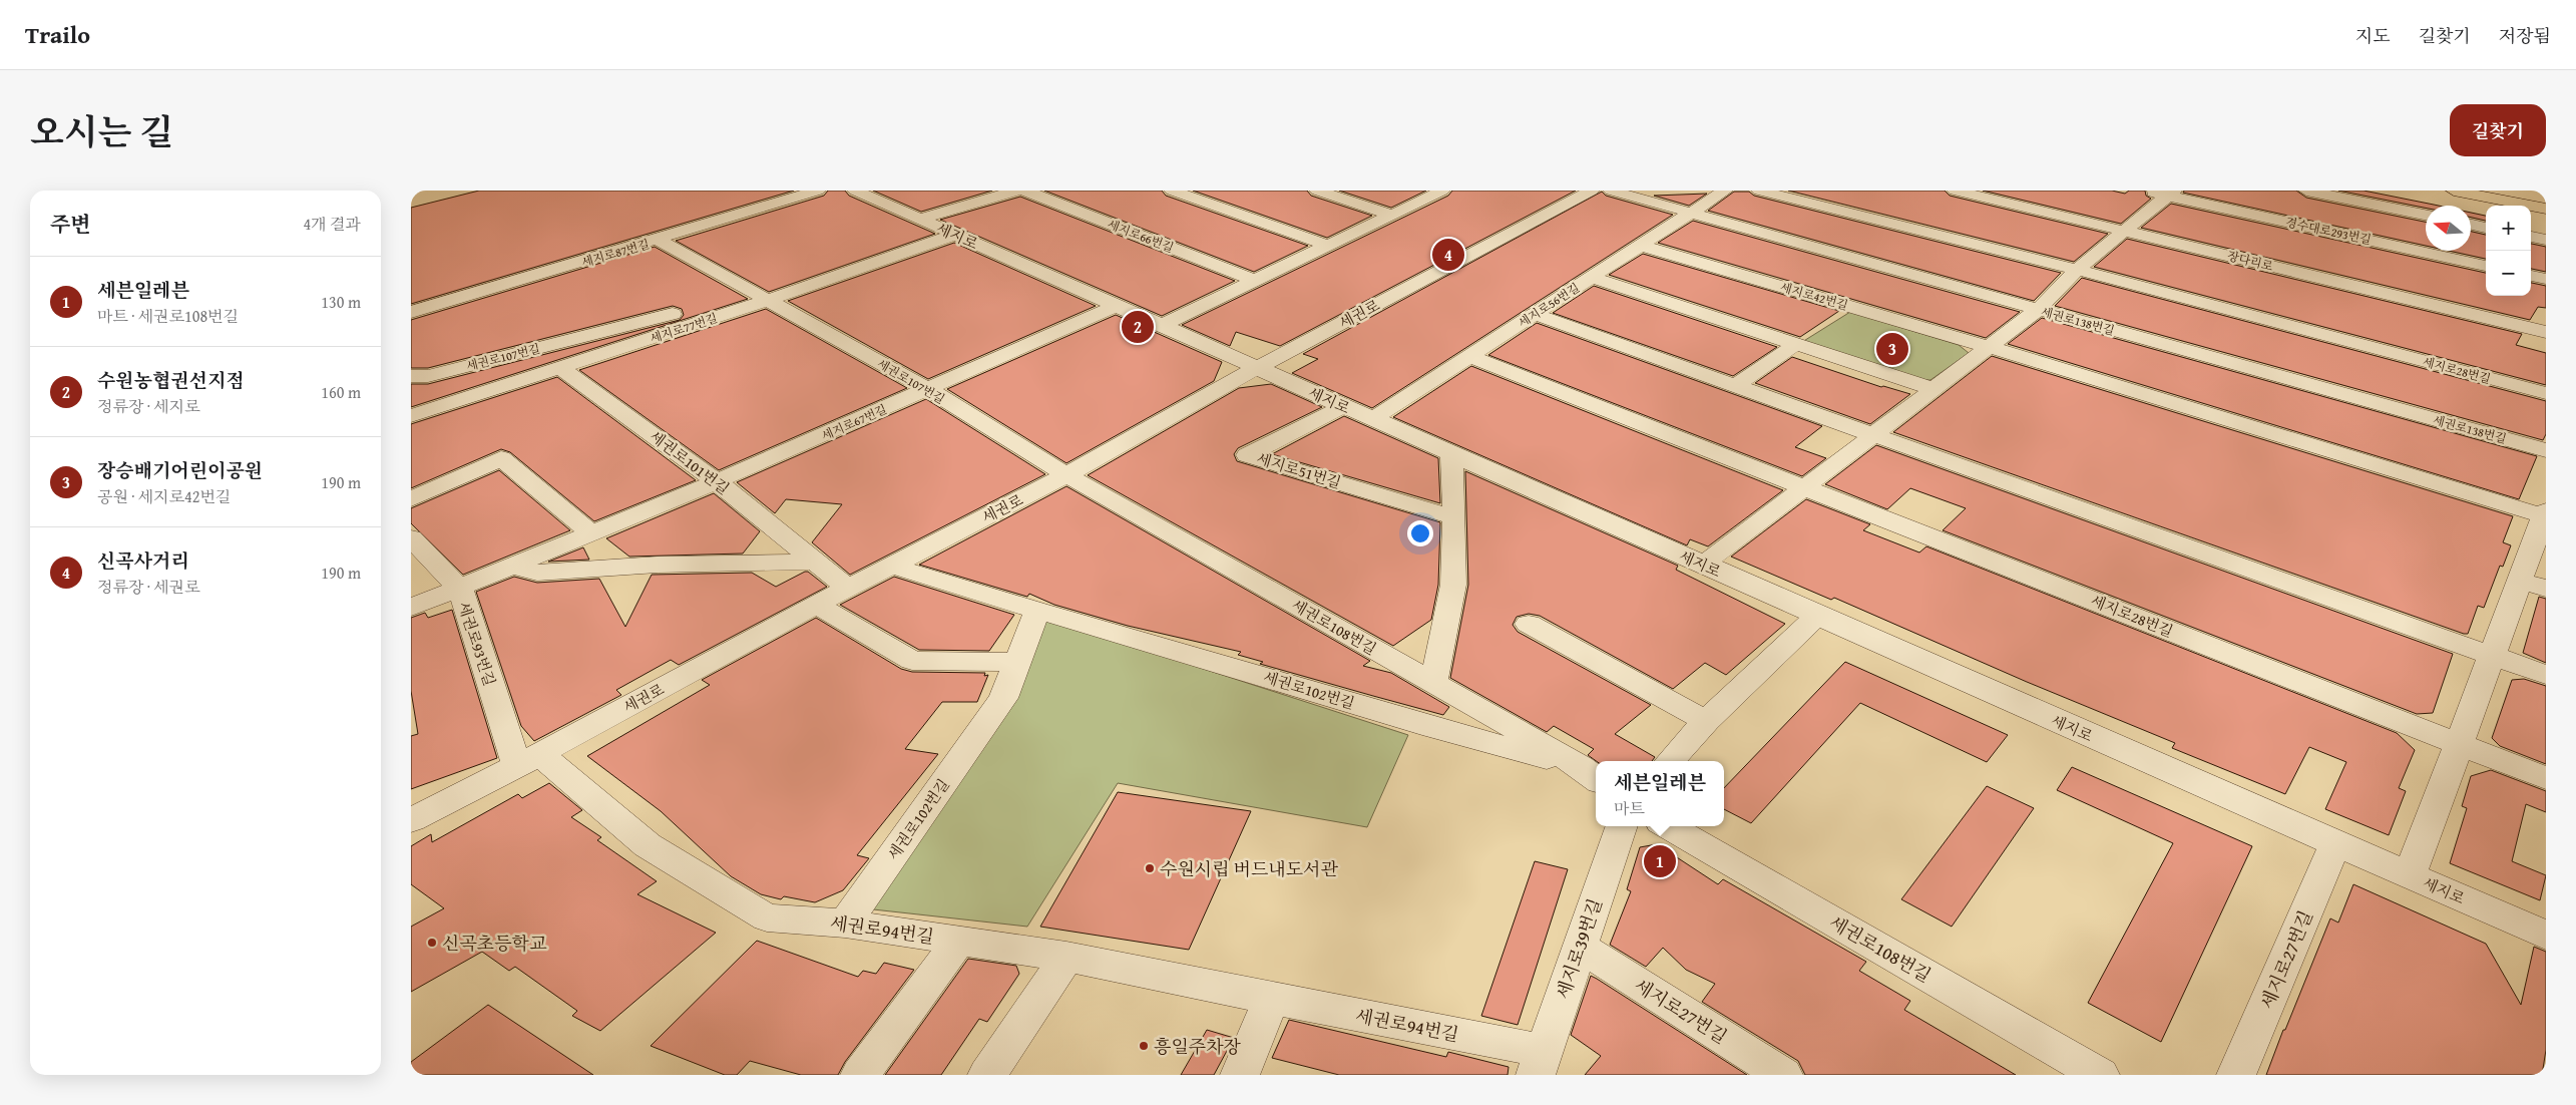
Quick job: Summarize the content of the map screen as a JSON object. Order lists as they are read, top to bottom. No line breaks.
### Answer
{"streets":{"street":["경수대로293번길","세지로","세지로66번길","세지로87번길","장다리로","세지로42번길","세지로56번길","세권로","세권로138번길","세지로77번길","세권로107번길","세지로28번길","세지로67번길","세권로101번길","세지로51번길","세권로108번길","세권로93번길","세권로102번길","세권로94번길","세지로39번길","세지로27번길"]},"crossings":[["세지로","세지로56번길"],["세지로","세권로"],["세지로","세지로77번길"],["세지로","세지로67번길"],["세지로","세지로51번길"],["세지로","세지로27번길"],["세지로87번길","세권로107번길"],["세지로42번길","세지로56번길"],["세지로56번길","세권로138번길"],["세권로","세권로107번길"],["세권로","세권로101번길"],["세권로","세권로108번길"],["세권로","세권로93번길"],["세권로","세권로102번길"],["세권로","세권로94번길"],["세지로77번길","세권로107번길"],["세지로77번길","세권로101번길"],["세권로107번길","세지로67번길"],["세권로107번길","세권로108번길"],["세지로67번길","세권로101번길"],["세지로67번길","세권로93번길"],["세권로108번길","세권로102번길"],["세권로93번길","세권로94번길"],["세권로102번길","세권로94번길"],["세권로94번길","세지로39번길"],["세지로39번길","세지로27번길"]],"places":["수원시립 버드내도서관","신곡초등학교","흥일주차장"],"north":"left","page":{"header":"Trailo","nav":["지도","길찾기","저장됨"],"title":"오시는 길","buttons":"길찾기","heading":["주변","4개 결과"],"map_buttons":["+","−"],"pins":["4","2","3","1"],"list":[{"mark":"1","name":"세븐일레븐","note":"마트 · 세권로108번길","value":"130 m"},{"mark":"2","name":"수원농협권선지점","note":"정류장 · 세지로","value":"160 m"},{"mark":"3","name":"장승배기어린이공원","note":"공원 · 세지로42번길","value":"190 m"},{"mark":"4","name":"신곡사거리","note":"정류장 · 세권로","value":"190 m"}],"popup":["세븐일레븐","마트"]}}
